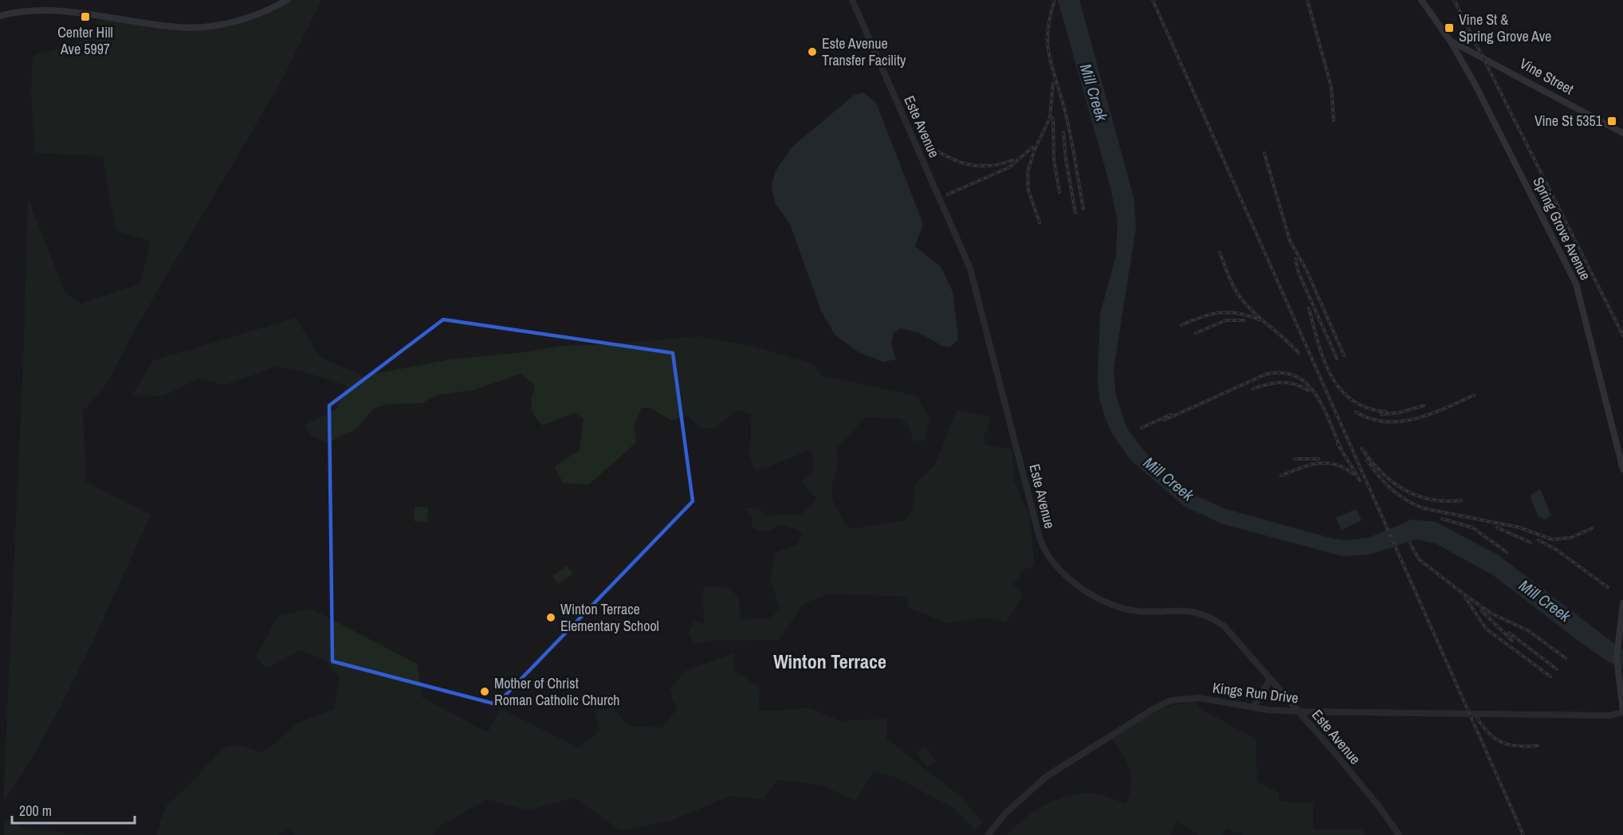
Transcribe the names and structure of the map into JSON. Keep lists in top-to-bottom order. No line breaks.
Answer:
{"streets":{"main road":["Vine Street","Spring Grove Avenue"],"street":["Este Avenue","Kings Run Drive"]},"crossings":[["Vine Street","Spring Grove Avenue"],["Este Avenue","Kings Run Drive"]],"districts":["Winton Terrace"],"water":["Mill Creek"],"places":{"transit":["Center Hill Ave 5997","Vine St & Spring Grove Ave","Vine St 5351"],"other":["Este Avenue Transfer Facility","Winton Terrace Elementary School","Mother of Christ Roman Catholic Church"]},"scale_bar":"200 m"}
